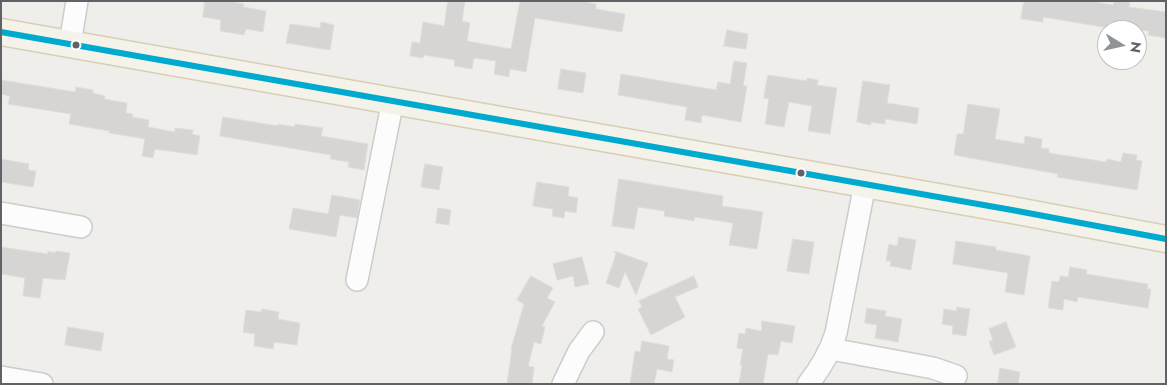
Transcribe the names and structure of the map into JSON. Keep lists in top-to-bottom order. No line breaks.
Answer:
{"north":"right"}
